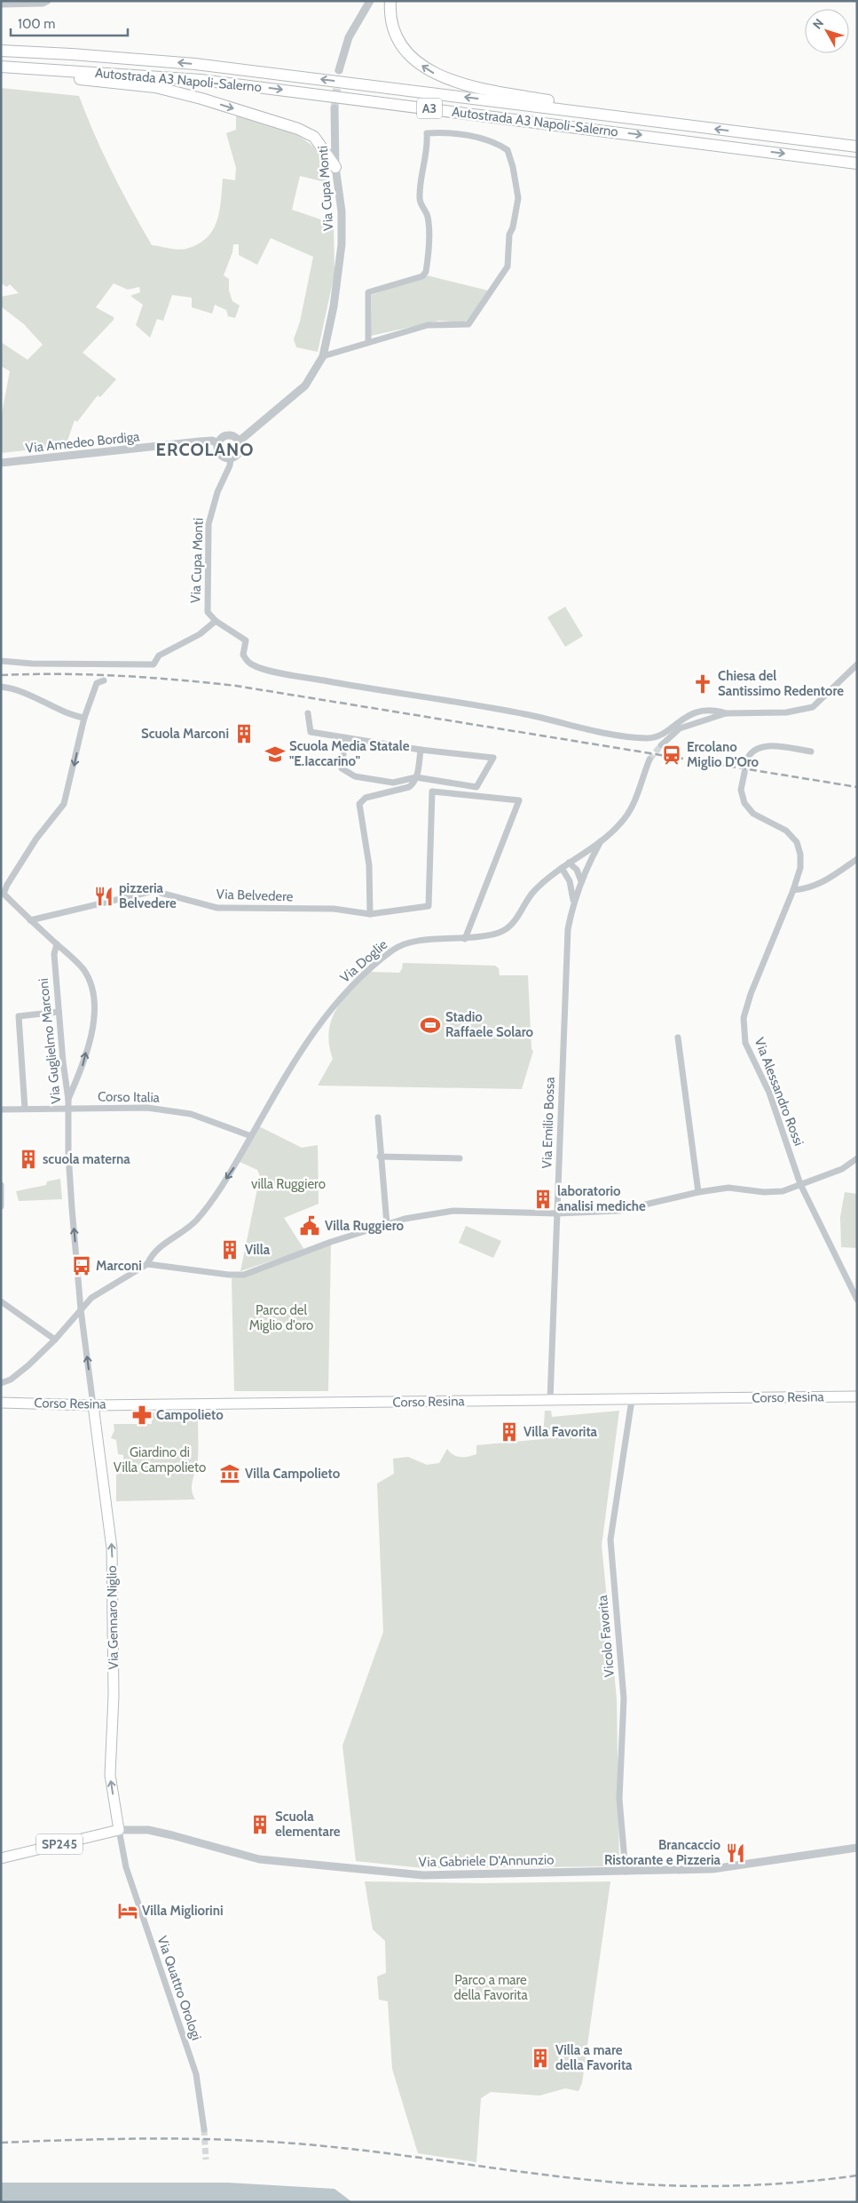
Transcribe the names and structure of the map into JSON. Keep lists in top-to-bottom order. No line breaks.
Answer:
{"streets":{"highway":["Autostrada A3 Napoli-Salerno","A3"],"main road":["Corso Resina","Via Gennaro Niglio","SP245"],"street":["Via Cupa Monti","Via Amedeo Bordiga","Via Belvedere","Via Doglie","Via Guglielmo Marconi","Via Alessandro Rossi","Corso Italia","Via Emilio Bossa","Vicolo Favorita","Via Gabriele D'Annunzio","Via Quattro Orologi"]},"crossings":[["Via Cupa Monti","Via Amedeo Bordiga"],["Via Belvedere","Via Doglie"],["Via Doglie","Corso Italia"],["Via Doglie","Via Emilio Bossa"],["Via Guglielmo Marconi","Corso Italia"],["Via Guglielmo Marconi","Corso Resina"],["Via Guglielmo Marconi","Via Gennaro Niglio"],["Via Emilio Bossa","Corso Resina"],["Corso Resina","Via Gennaro Niglio"],["Corso Resina","Vicolo Favorita"],["Via Gennaro Niglio","SP245"],["Via Gennaro Niglio","Via Gabriele D'Annunzio"],["Via Gennaro Niglio","Via Quattro Orologi"],["Vicolo Favorita","Via Gabriele D'Annunzio"],["SP245","Via Gabriele D'Annunzio"],["SP245","Via Quattro Orologi"],["Via Gabriele D'Annunzio","Via Quattro Orologi"]],"one_way":["Via Guglielmo Marconi","Via Gennaro Niglio"],"districts":["ERCOLANO"],"parks":["villa Ruggiero","Parco del Miglio d'oro","Giardino di Villa Campolieto","Parco a mare della Favorita"],"places":{"church":["Chiesa del Santissimo Redentore"],"building":["Scuola Marconi","scuola materna","laboratorio analisi mediche","Villa","Villa Favorita","Scuola elementare","Villa a mare della Favorita"],"school or university":["Scuola Media Statale \"E.Iaccarino\""],"station":["Ercolano Miglio D'Oro"],"restaurant":["pizzeria Belvedere","Brancaccio Ristorante e Pizzeria"],"sports":["Stadio Raffaele Solaro"],"public building":["Villa Ruggiero"],"bus stop":["Marconi"],"pharmacy":["Campolieto"],"museum":["Villa Campolieto"],"hotel":["Villa Migliorini"]},"scale_bar":"100 m","north":"top left"}
